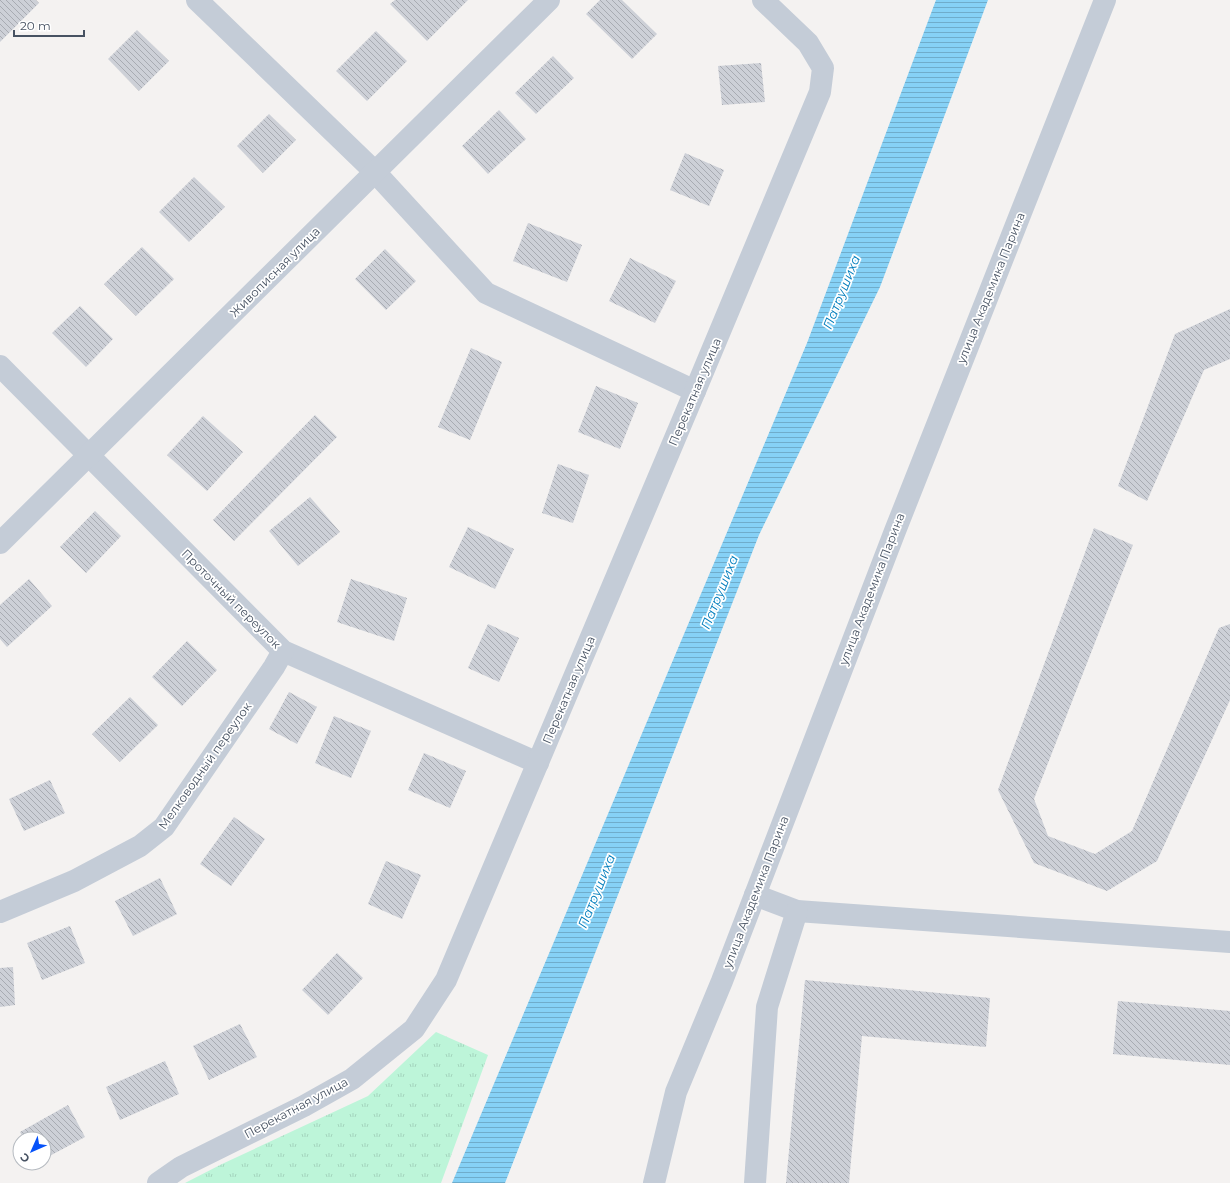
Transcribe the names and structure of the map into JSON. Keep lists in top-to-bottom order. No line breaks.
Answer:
{"streets":{"street":["Живописная улица","улица Академика Парина","Перекатная улица","Проточный переулок","Мелководный переулок"]},"crossings":[["Живописная улица","Проточный переулок"],["Перекатная улица","Проточный переулок"],["Проточный переулок","Мелководный переулок"]],"water":["Патрушиха"],"scale_bar":"20 m","north":"bottom left"}
